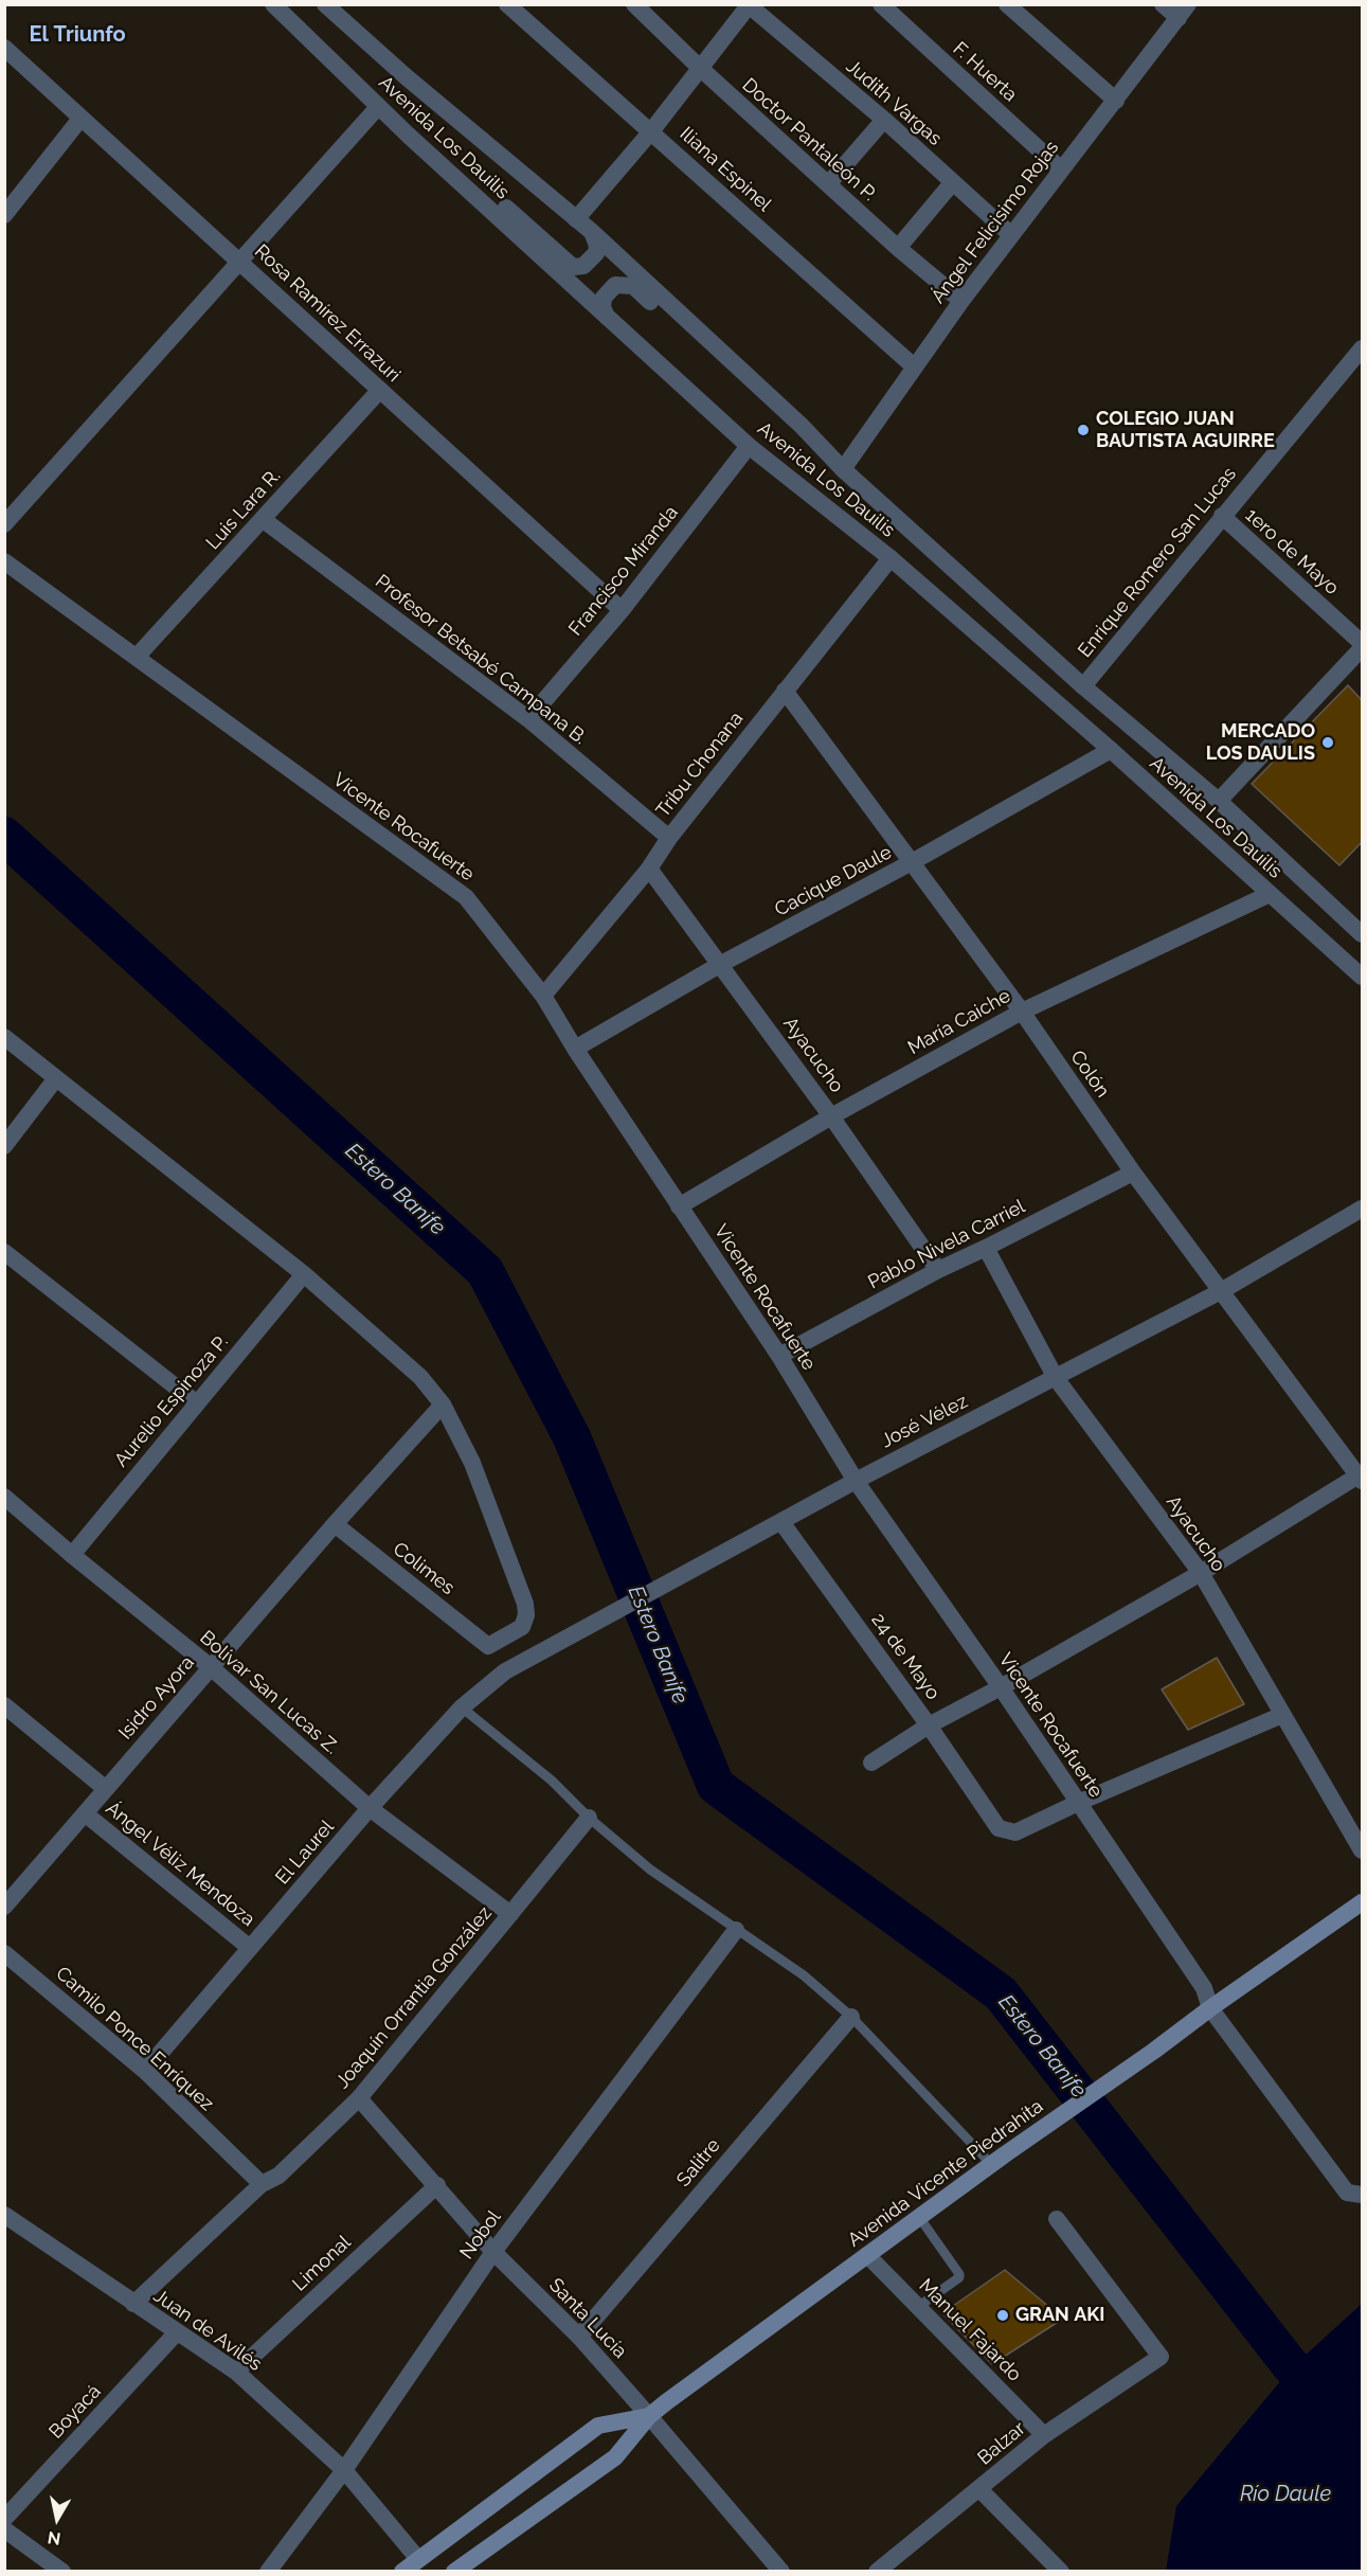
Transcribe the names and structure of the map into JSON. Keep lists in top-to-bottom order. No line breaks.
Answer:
{"streets":{"main road":["Avenida Vicente Piedrahíta"],"street":["F. Huerta","Judith Vargas","Avenida Los Dauilis","Doctor Pantaleón P.","Iliana Espinel","Ángel Felicisimo Rojas","Rosa Ramírez Errazuri","Luis Lara R.","1ero de Mayo","Enrique Romero San Lucas","Francisco Miranda","Profesor Betsabé Campana B.","Tribu Chonana","Vicente Rocafuerte","Cacique Daule","María Caiche","Ayacucho","Colón","Pablo Nivela Carriel","Aurelio Espinoza P.","José Vélez","Colimes","24 de Mayo","Bolívar San Lucas Z.","Isidro Ayora","El Laurel","Ángel Véliz Mendoza","Joaquín Orrantia González","Camilo Ponce Enríquez","Salitre","Nobol","Limonal","Santa Lucía","Juan de Avilés","Manuel Fajardo","Boyacá","Balzar"]},"crossings":[["F. Huerta","Ángel Felicisimo Rojas"],["Judith Vargas","Ángel Felicisimo Rojas"],["Avenida Los Dauilis","Ángel Felicisimo Rojas"],["Avenida Los Dauilis","Enrique Romero San Lucas"],["Avenida Los Dauilis","Francisco Miranda"],["Avenida Los Dauilis","Tribu Chonana"],["Avenida Los Dauilis","Cacique Daule"],["Avenida Los Dauilis","María Caiche"],["Doctor Pantaleón P.","Ángel Felicisimo Rojas"],["Iliana Espinel","Ángel Felicisimo Rojas"],["Rosa Ramírez Errazuri","Luis Lara R."],["Rosa Ramírez Errazuri","Francisco Miranda"],["Luis Lara R.","Profesor Betsabé Campana B."],["Luis Lara R.","Vicente Rocafuerte"],["1ero de Mayo","Enrique Romero San Lucas"],["Francisco Miranda","Profesor Betsabé Campana B."],["Profesor Betsabé Campana B.","Tribu Chonana"],["Tribu Chonana","Vicente Rocafuerte"],["Tribu Chonana","Ayacucho"],["Tribu Chonana","Colón"],["Vicente Rocafuerte","Cacique Daule"],["Vicente Rocafuerte","María Caiche"],["Vicente Rocafuerte","Pablo Nivela Carriel"],["Vicente Rocafuerte","José Vélez"],["Vicente Rocafuerte","24 de Mayo"],["Vicente Rocafuerte","Avenida Vicente Piedrahíta"],["Cacique Daule","Ayacucho"],["Cacique Daule","Colón"],["María Caiche","Ayacucho"],["María Caiche","Colón"],["Ayacucho","Pablo Nivela Carriel"],["Ayacucho","José Vélez"],["Colón","Pablo Nivela Carriel"],["Colón","José Vélez"],["Aurelio Espinoza P.","Bolívar San Lucas Z."],["José Vélez","24 de Mayo"],["José Vélez","El Laurel"],["Colimes","Isidro Ayora"],["Bolívar San Lucas Z.","Isidro Ayora"],["Bolívar San Lucas Z.","El Laurel"],["Bolívar San Lucas Z.","Joaquín Orrantia González"],["Isidro Ayora","Ángel Véliz Mendoza"],["El Laurel","Ángel Véliz Mendoza"],["El Laurel","Camilo Ponce Enríquez"],["Joaquín Orrantia González","Camilo Ponce Enríquez"],["Joaquín Orrantia González","Santa Lucía"],["Joaquín Orrantia González","Juan de Avilés"],["Salitre","Santa Lucía"],["Avenida Vicente Piedrahíta","Santa Lucía"],["Avenida Vicente Piedrahíta","Juan de Avilés"],["Avenida Vicente Piedrahíta","Manuel Fajardo"],["Nobol","Santa Lucía"],["Nobol","Juan de Avilés"],["Limonal","Santa Lucía"],["Limonal","Juan de Avilés"],["Juan de Avilés","Boyacá"],["Manuel Fajardo","Balzar"]],"districts":["El Triunfo"],"water":["Estero Banife","Río Daule"],"places":["COLEGIO JUAN BAUTISTA AGUIRRE","MERCADO LOS DAULIS","GRAN AKI"],"north":"bottom"}
